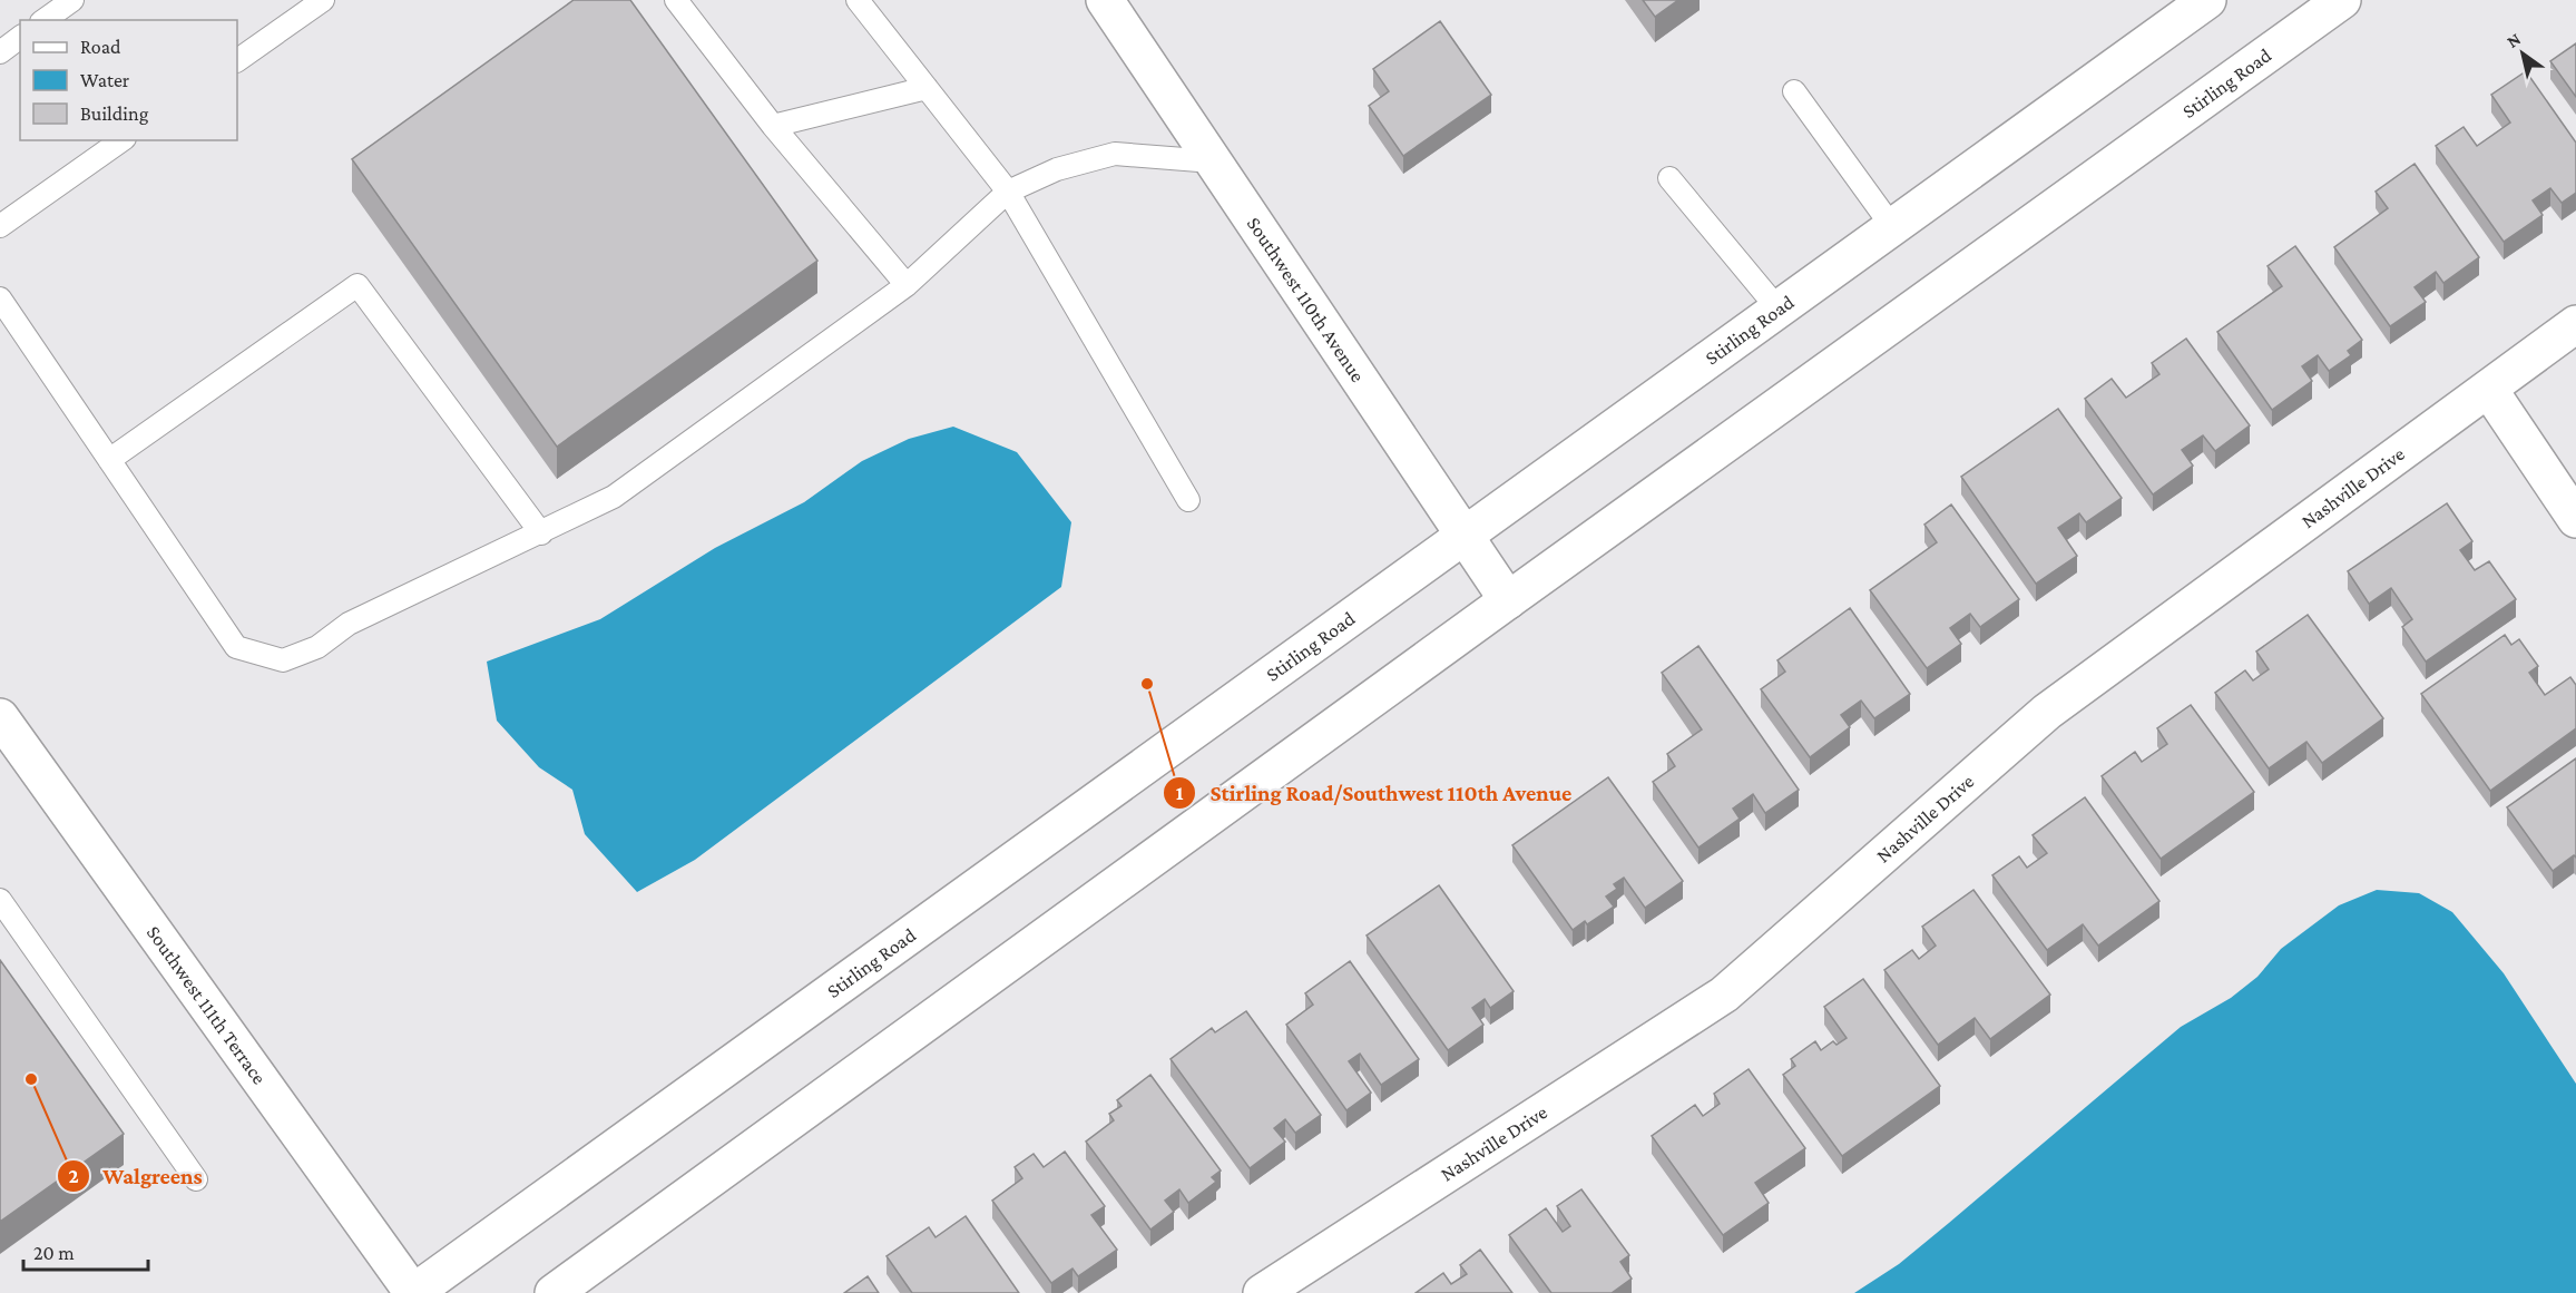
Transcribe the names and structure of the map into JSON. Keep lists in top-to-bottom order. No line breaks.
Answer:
{"streets":{"main road":["Stirling Road","Southwest 110th Avenue","Nashville Drive","Southwest 111th Terrace"]},"crossings":[["Stirling Road","Southwest 110th Avenue"],["Stirling Road","Southwest 111th Terrace"]],"places":["Stirling Road/Southwest 110th Avenue","Walgreens"],"legend":["Road","Water","Building"],"scale_bar":"20 m","north":"top left"}
